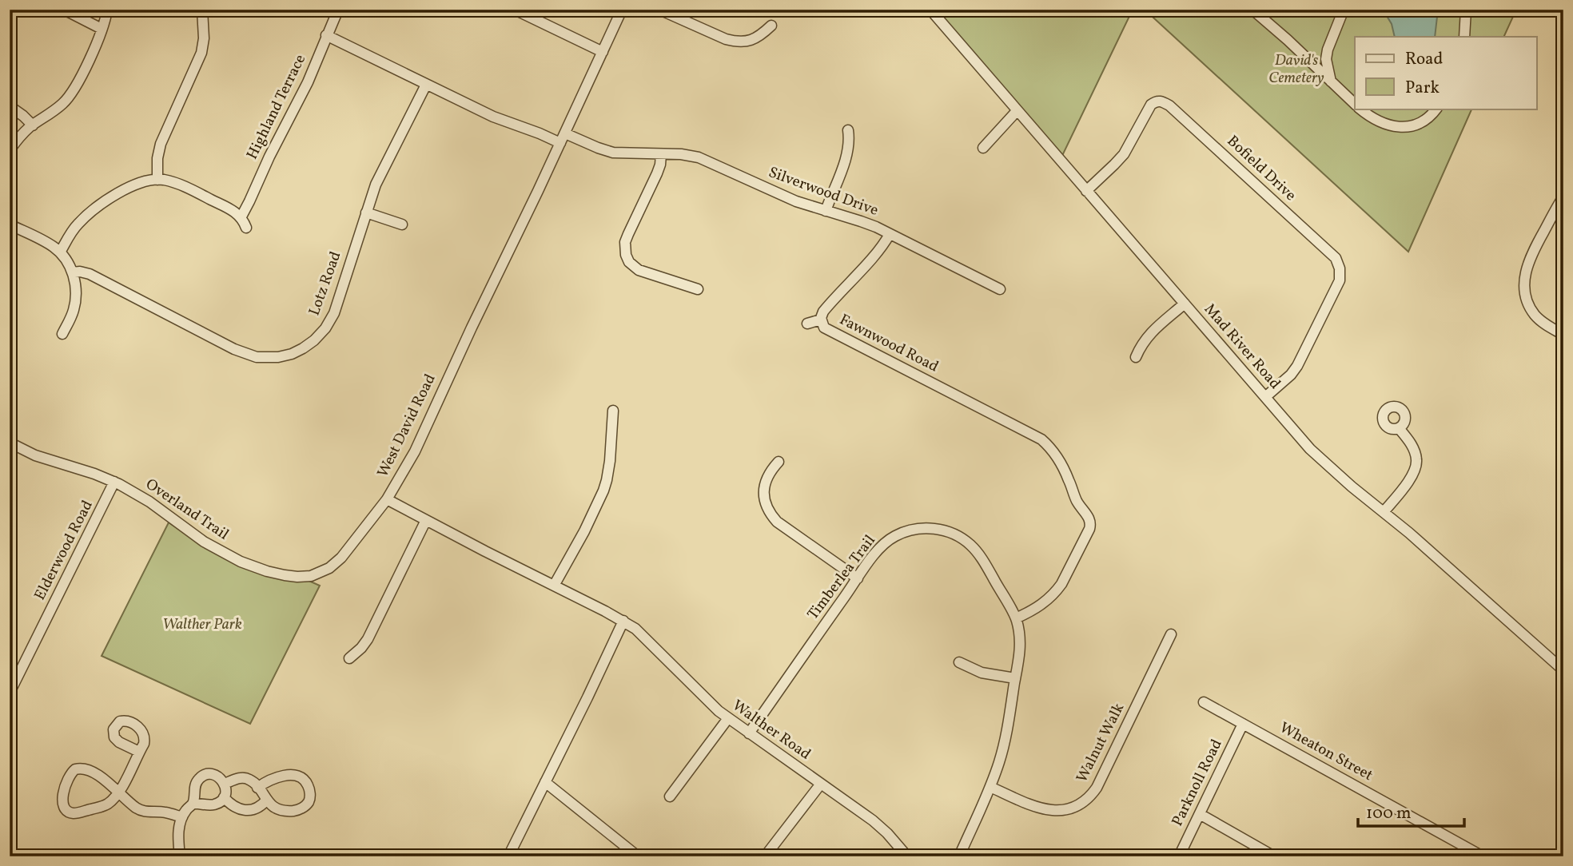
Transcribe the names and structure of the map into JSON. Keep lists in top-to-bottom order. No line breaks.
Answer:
{"streets":{"street":["Highland Terrace","Bofield Drive","Silverwood Drive","Lotz Road","Fawnwood Road","Mad River Road","West David Road","Overland Trail","Elderwood Road","Timberlea Trail","Walther Road","Walnut Walk","Wheaton Street","Parknoll Road"]},"crossings":[["Bofield Drive","Mad River Road"],["Silverwood Drive","Fawnwood Road"],["Silverwood Drive","West David Road"],["Fawnwood Road","Timberlea Trail"],["West David Road","Overland Trail"],["West David Road","Walther Road"],["Overland Trail","Elderwood Road"],["Timberlea Trail","Walther Road"],["Timberlea Trail","Walnut Walk"],["Wheaton Street","Parknoll Road"]],"parks":["David's Cemetery","Walther Park"],"legend":["Road","Park"],"scale_bar":"100 m"}
